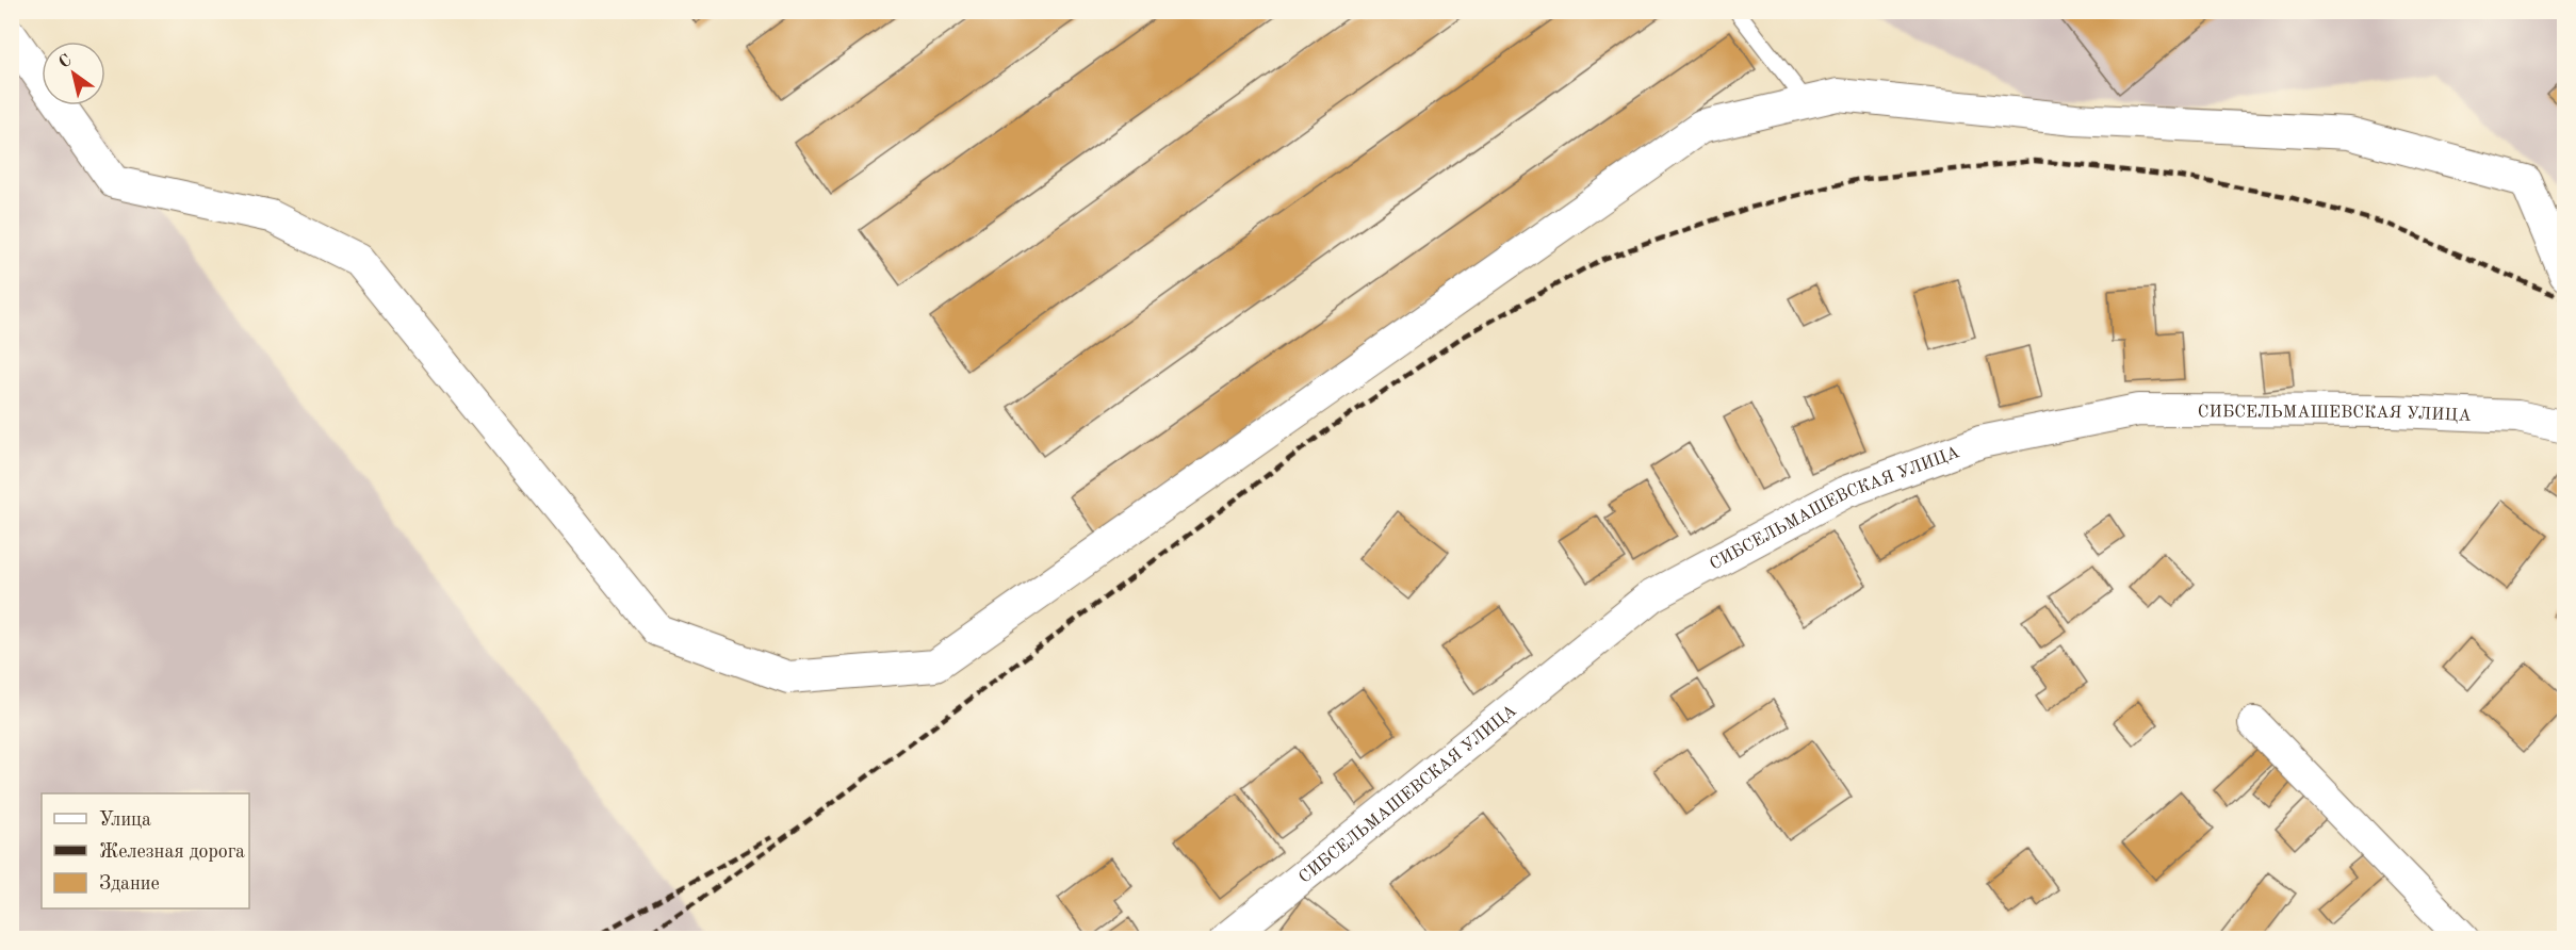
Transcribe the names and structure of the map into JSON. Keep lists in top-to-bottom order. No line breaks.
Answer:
{"streets":{"street":["СИБСЕЛЬМАШЕВСКАЯ УЛИЦА"]},"legend":["Улица","Железная дорога","Здание"],"north":"top left"}
